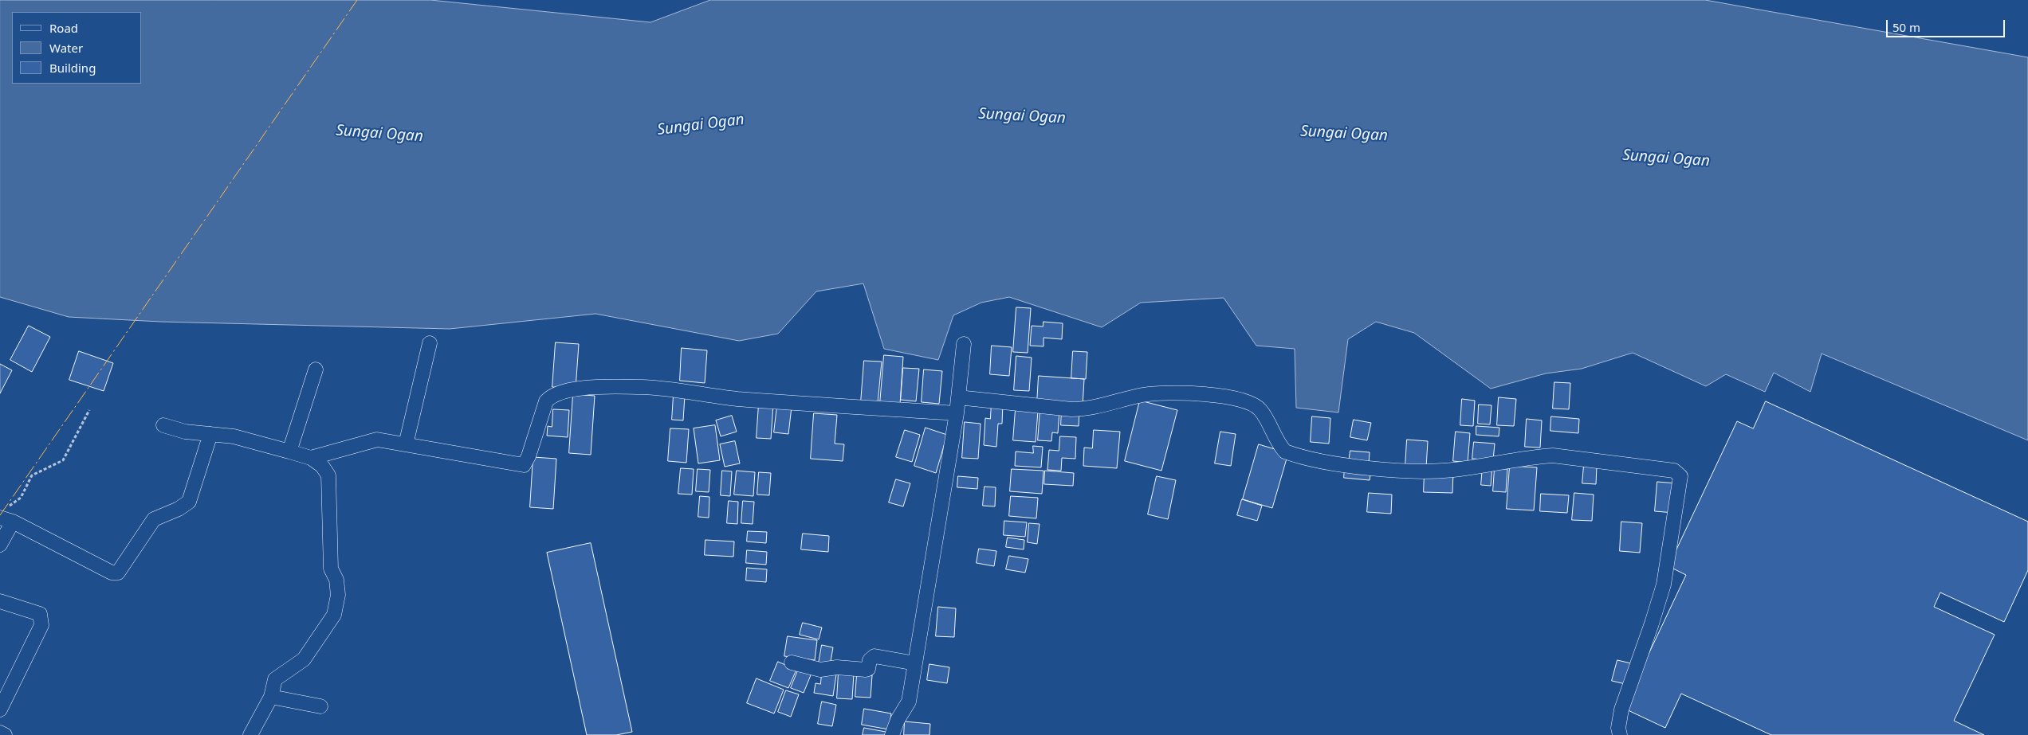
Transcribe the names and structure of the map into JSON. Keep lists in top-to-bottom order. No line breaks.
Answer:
{"water":["Sungai Ogan"],"legend":["Road","Water","Building"],"scale_bar":"50 m"}
